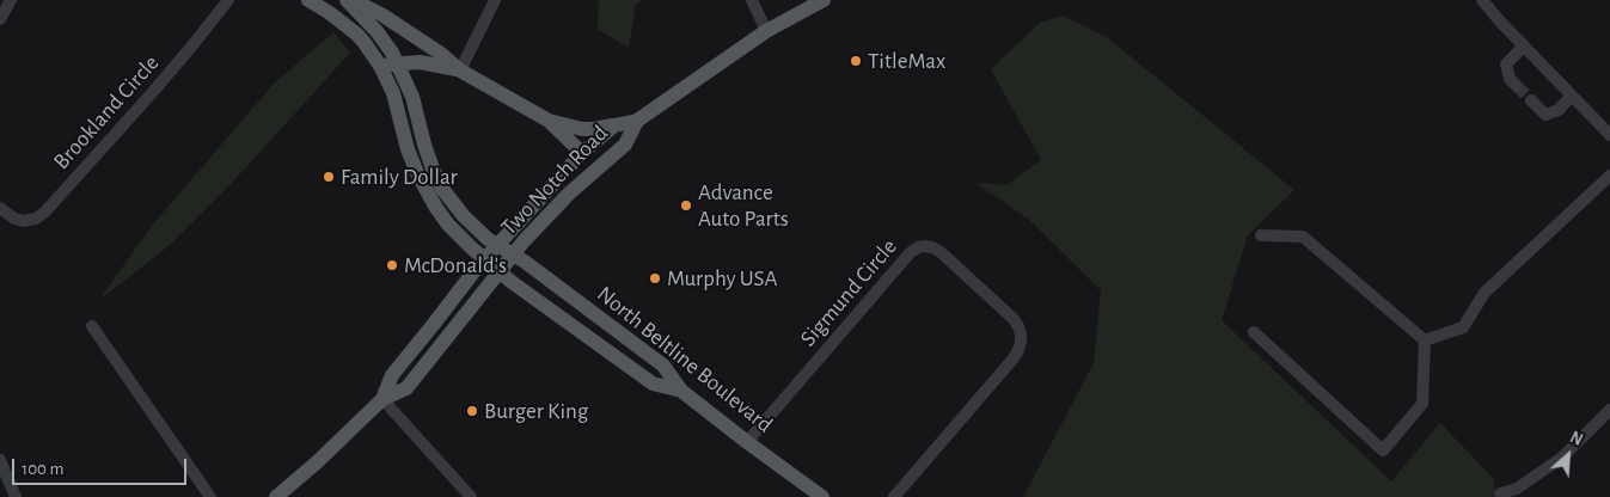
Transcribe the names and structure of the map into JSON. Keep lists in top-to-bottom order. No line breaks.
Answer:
{"streets":{"main road":["Two Notch Road","North Beltline Boulevard"],"street":["Brookland Circle","Sigmund Circle"]},"crossings":[["Two Notch Road","North Beltline Boulevard"],["Sigmund Circle","North Beltline Boulevard"]],"places":["TitleMax","Family Dollar","Advance Auto Parts","McDonald's","Murphy USA","Burger King"],"scale_bar":"100 m","north":"top right"}
